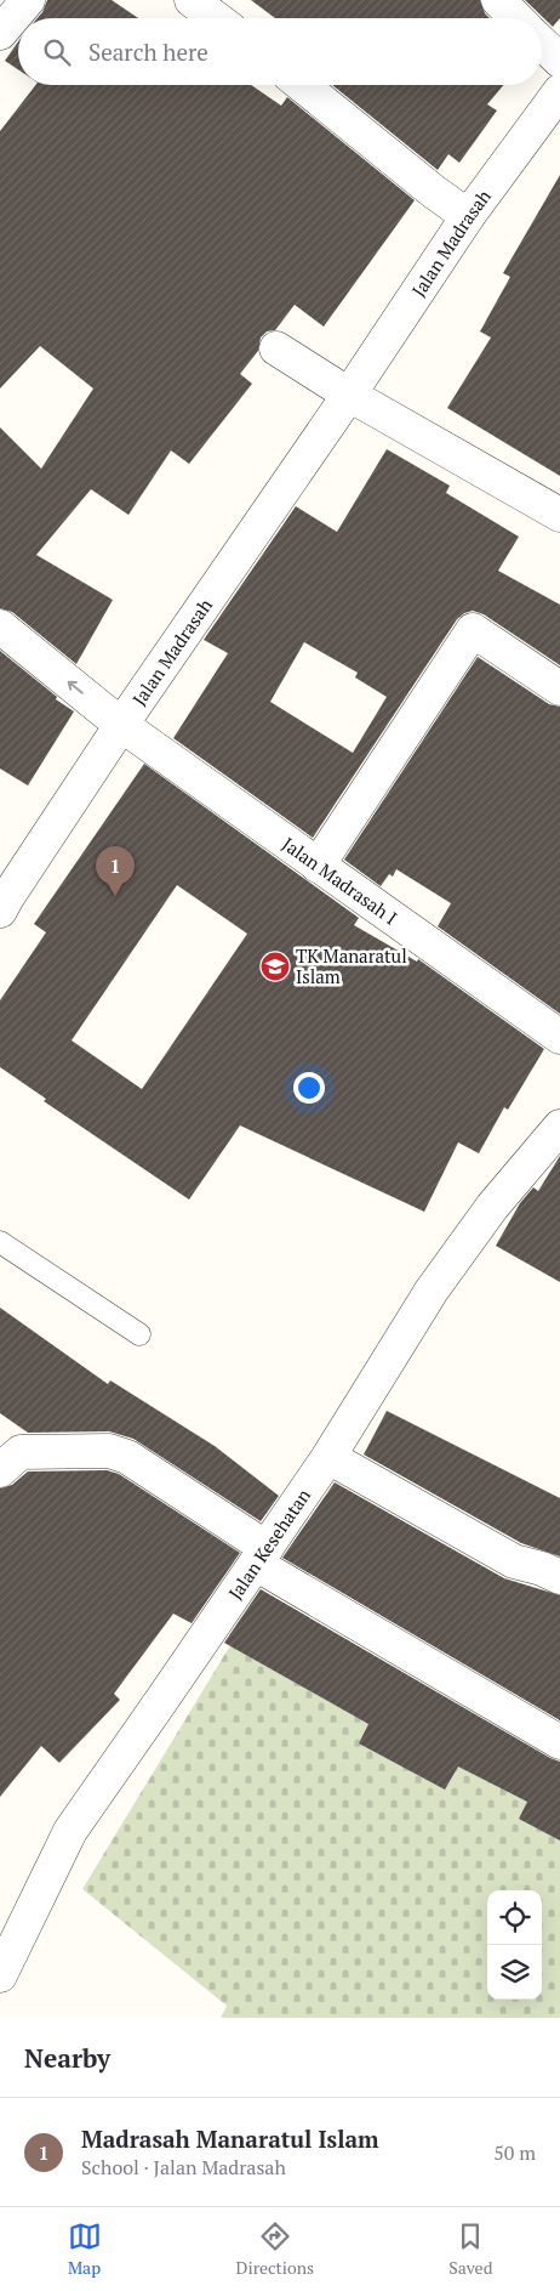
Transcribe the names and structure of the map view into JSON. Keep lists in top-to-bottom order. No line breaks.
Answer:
{"streets":{"street":["Jalan Madrasah","Jalan Madrasah I","Jalan Kesehatan"]},"crossings":[["Jalan Madrasah","Jalan Madrasah I"]],"places":{"school or university":["TK Manaratul Islam"]},"page":{"search":"Search here","pins":"1","heading":"Nearby","list":[{"mark":"1","name":"Madrasah Manaratul Islam","note":"School · Jalan Madrasah","value":"50 m"}],"nav":["Map","Directions","Saved"]}}
